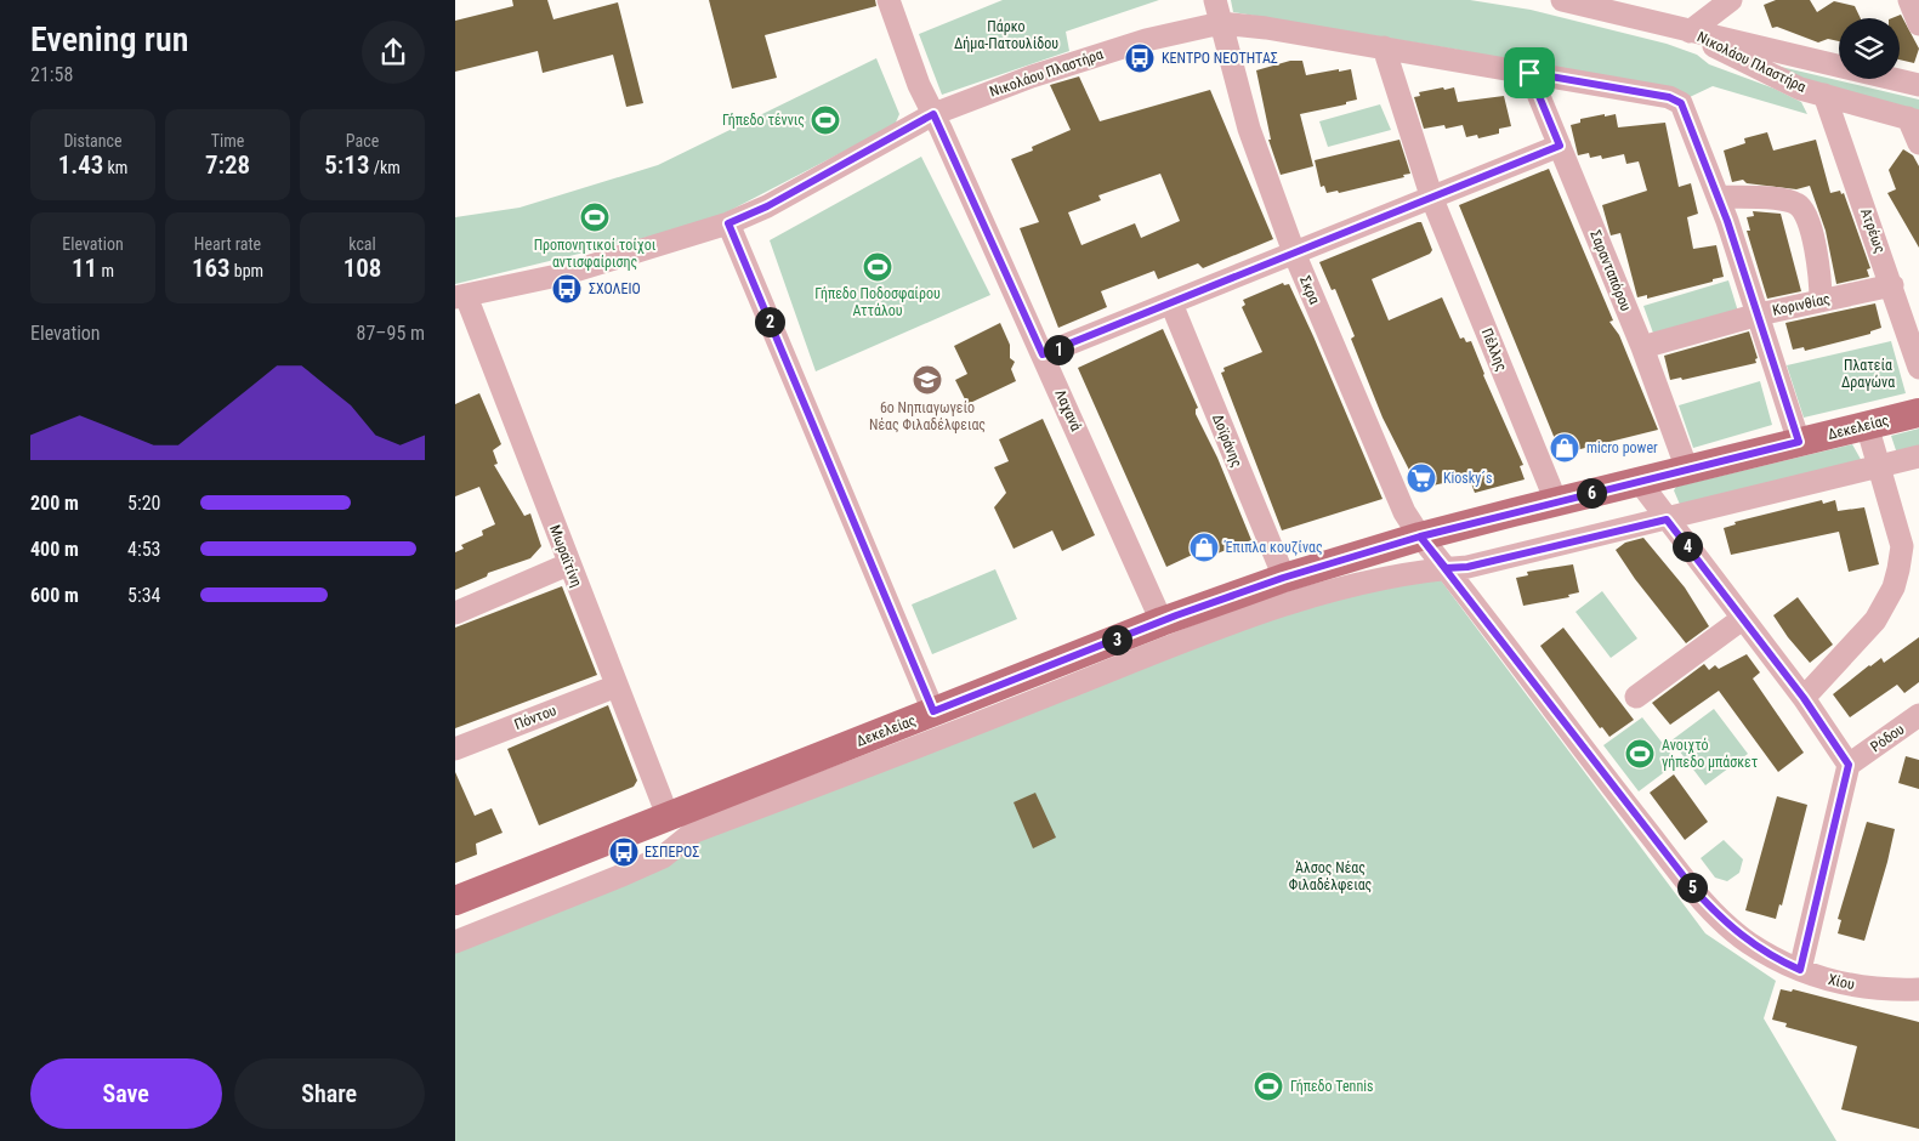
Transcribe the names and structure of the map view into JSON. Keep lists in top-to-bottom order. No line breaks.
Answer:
{"streets":{"main road":["Δεκελείας"],"street":["Νικολάου Πλαστήρα","Ατρέως","Σαρανταπόρου","Σκρα","Κορινθίας","Πέλλης","Λαχανά","Δοϊράνης","Μωραϊτίνη","Πόντου","Ρόδου","Χίου"]},"crossings":[["Νικολάου Πλαστήρα","Ατρέως"],["Νικολάου Πλαστήρα","Σαρανταπόρου"],["Νικολάου Πλαστήρα","Σκρα"],["Νικολάου Πλαστήρα","Πέλλης"],["Νικολάου Πλαστήρα","Λαχανά"],["Νικολάου Πλαστήρα","Μωραϊτίνη"],["Ατρέως","Κορινθίας"],["Σαρανταπόρου","Κορινθίας"],["Σαρανταπόρου","Δεκελείας"],["Σκρα","Δεκελείας"],["Σκρα","Χίου"],["Πέλλης","Δεκελείας"],["Λαχανά","Δεκελείας"],["Δεκελείας","Δοϊράνης"],["Δεκελείας","Μωραϊτίνη"],["Δεκελείας","Χίου"],["Μωραϊτίνη","Πόντου"]],"parks":["Πάρκο Δήμα-Πατουλίδου","Πλατεία Δραγώνα","Άλσος Νέας Φιλαδέλφειας"],"places":{"bus stop":["ΚΕΝΤΡΟ ΝΕΟΤΗΤΑΣ","ΣΧΟΛΕΙΟ","ΕΣΠΕΡΟΣ"],"sports":["Γήπεδο τέννις","Προπονητικοί τοίχοι αντισφαίρισης","Γήπεδο Ποδοσφαίρου Αττάλου","Ανοιχτό γήπεδο μπάσκετ","Γήπεδο Tennis"],"school or university":["6ο Νηπιαγωγείο Νέας Φιλαδέλφειας"],"shop":["micro power","Έπιπλα κουζίνας"],"supermarket":["Kiosky´s"]},"page":{"heading":["Evening run","21:58"],"stats":[["Distance","1.43 km"],["Time","7:28"],["Pace","5:13 /km"],["Elevation","11 m"],["Heart rate","163 bpm"],["kcal","108"]],"pins":["2","1","6","4","3","5"],"chart":["Elevation","87–95 m"],"list":[{"name":"200 m","note":"5:20"},{"name":"400 m","note":"4:53"},{"name":"600 m","note":"5:34"}],"buttons":["Save","Share"]}}
